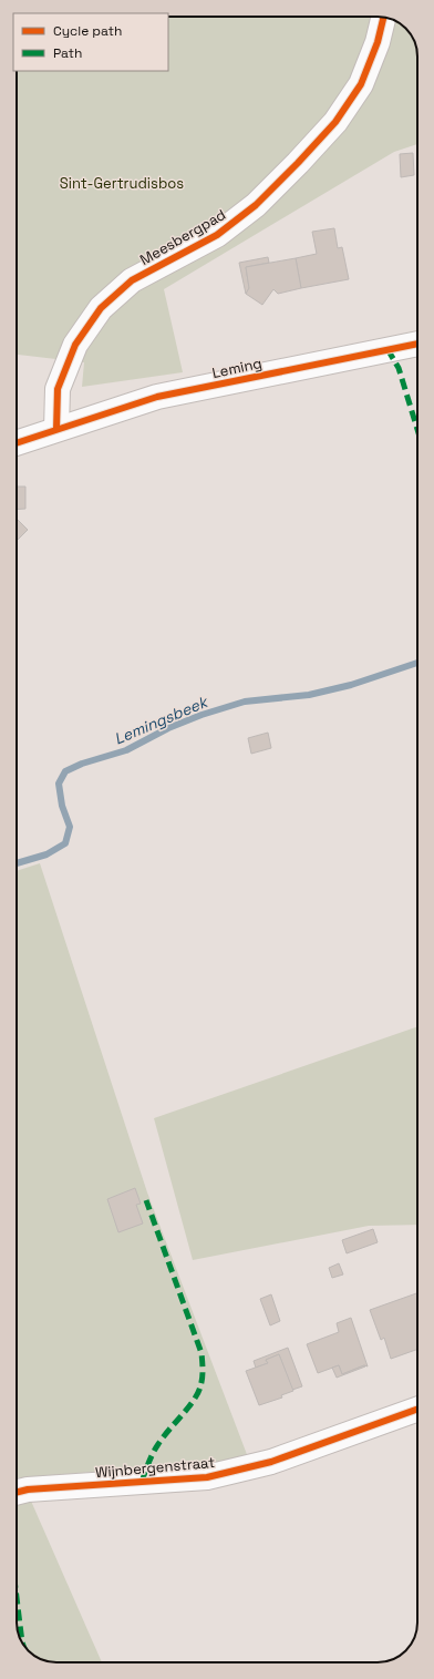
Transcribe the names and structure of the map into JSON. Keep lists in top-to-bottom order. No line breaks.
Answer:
{"streets":{"street":["Meesbergpad","Leming","Wijnbergenstraat"]},"crossings":[["Meesbergpad","Leming"]],"water":["Lemingsbeek"],"parks":["Sint-Gertrudisbos"],"legend":["Cycle path","Path"]}
